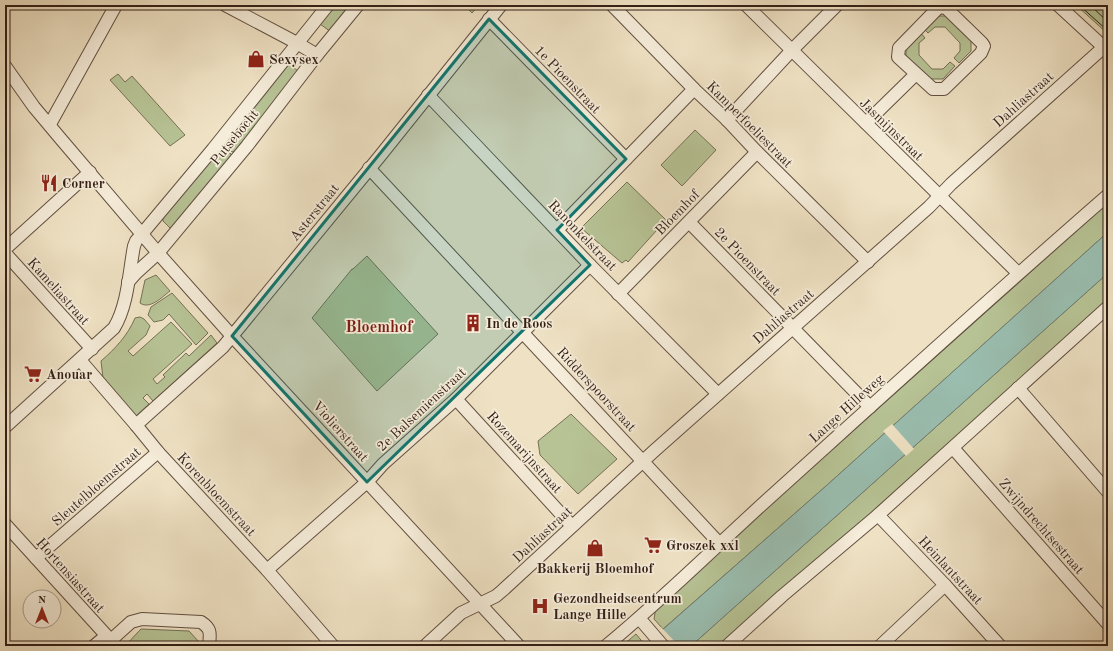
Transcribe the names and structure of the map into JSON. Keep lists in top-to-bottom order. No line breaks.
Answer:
{"streets":{"street":["1e Pioenstraat","Dahliastraat","Kamperfoeliestraat","Jasmijnstraat","Putsebocht","Asterstraat","Bloemhof","Ranonkelstraat","2e Pioenstraat","Kameliastraat","Ridderspoorstraat","Lange Hilleweg","2e Balsemienstraat","Violierstraat","Rozemarijnstraat","Sleutelbloemstraat","Korenbloemstraat","Zwijndrechtsestraat","Heinlantstraat","Hortensiastraat"]},"crossings":[["1e Pioenstraat","Asterstraat"],["Dahliastraat","Kamperfoeliestraat"],["Dahliastraat","Jasmijnstraat"],["Dahliastraat","Ranonkelstraat"],["Dahliastraat","2e Pioenstraat"],["Dahliastraat","Ridderspoorstraat"],["Dahliastraat","Violierstraat"],["Dahliastraat","Rozemarijnstraat"],["Kamperfoeliestraat","Bloemhof"],["Jasmijnstraat","Lange Hilleweg"],["Putsebocht","Kameliastraat"],["Putsebocht","Violierstraat"],["Putsebocht","Korenbloemstraat"],["Asterstraat","Ranonkelstraat"],["Asterstraat","Ridderspoorstraat"],["Asterstraat","Violierstraat"],["Asterstraat","Korenbloemstraat"],["Bloemhof","Ranonkelstraat"],["Bloemhof","2e Pioenstraat"],["Ranonkelstraat","2e Balsemienstraat"],["2e Pioenstraat","Lange Hilleweg"],["Ridderspoorstraat","Lange Hilleweg"],["Ridderspoorstraat","2e Balsemienstraat"],["2e Balsemienstraat","Violierstraat"],["2e Balsemienstraat","Rozemarijnstraat"],["2e Balsemienstraat","Korenbloemstraat"],["Sleutelbloemstraat","Korenbloemstraat"],["Sleutelbloemstraat","Hortensiastraat"]],"districts":["Bloemhof"],"places":{"shop":["Sexysex","Bakkerij Bloemhof"],"restaurant":["Corner"],"building":["In de Roos"],"supermarket":["Anouar","Groszek xxl"],"hospital":["Gezondheidscentrum Lange Hille"]},"north":"top"}
